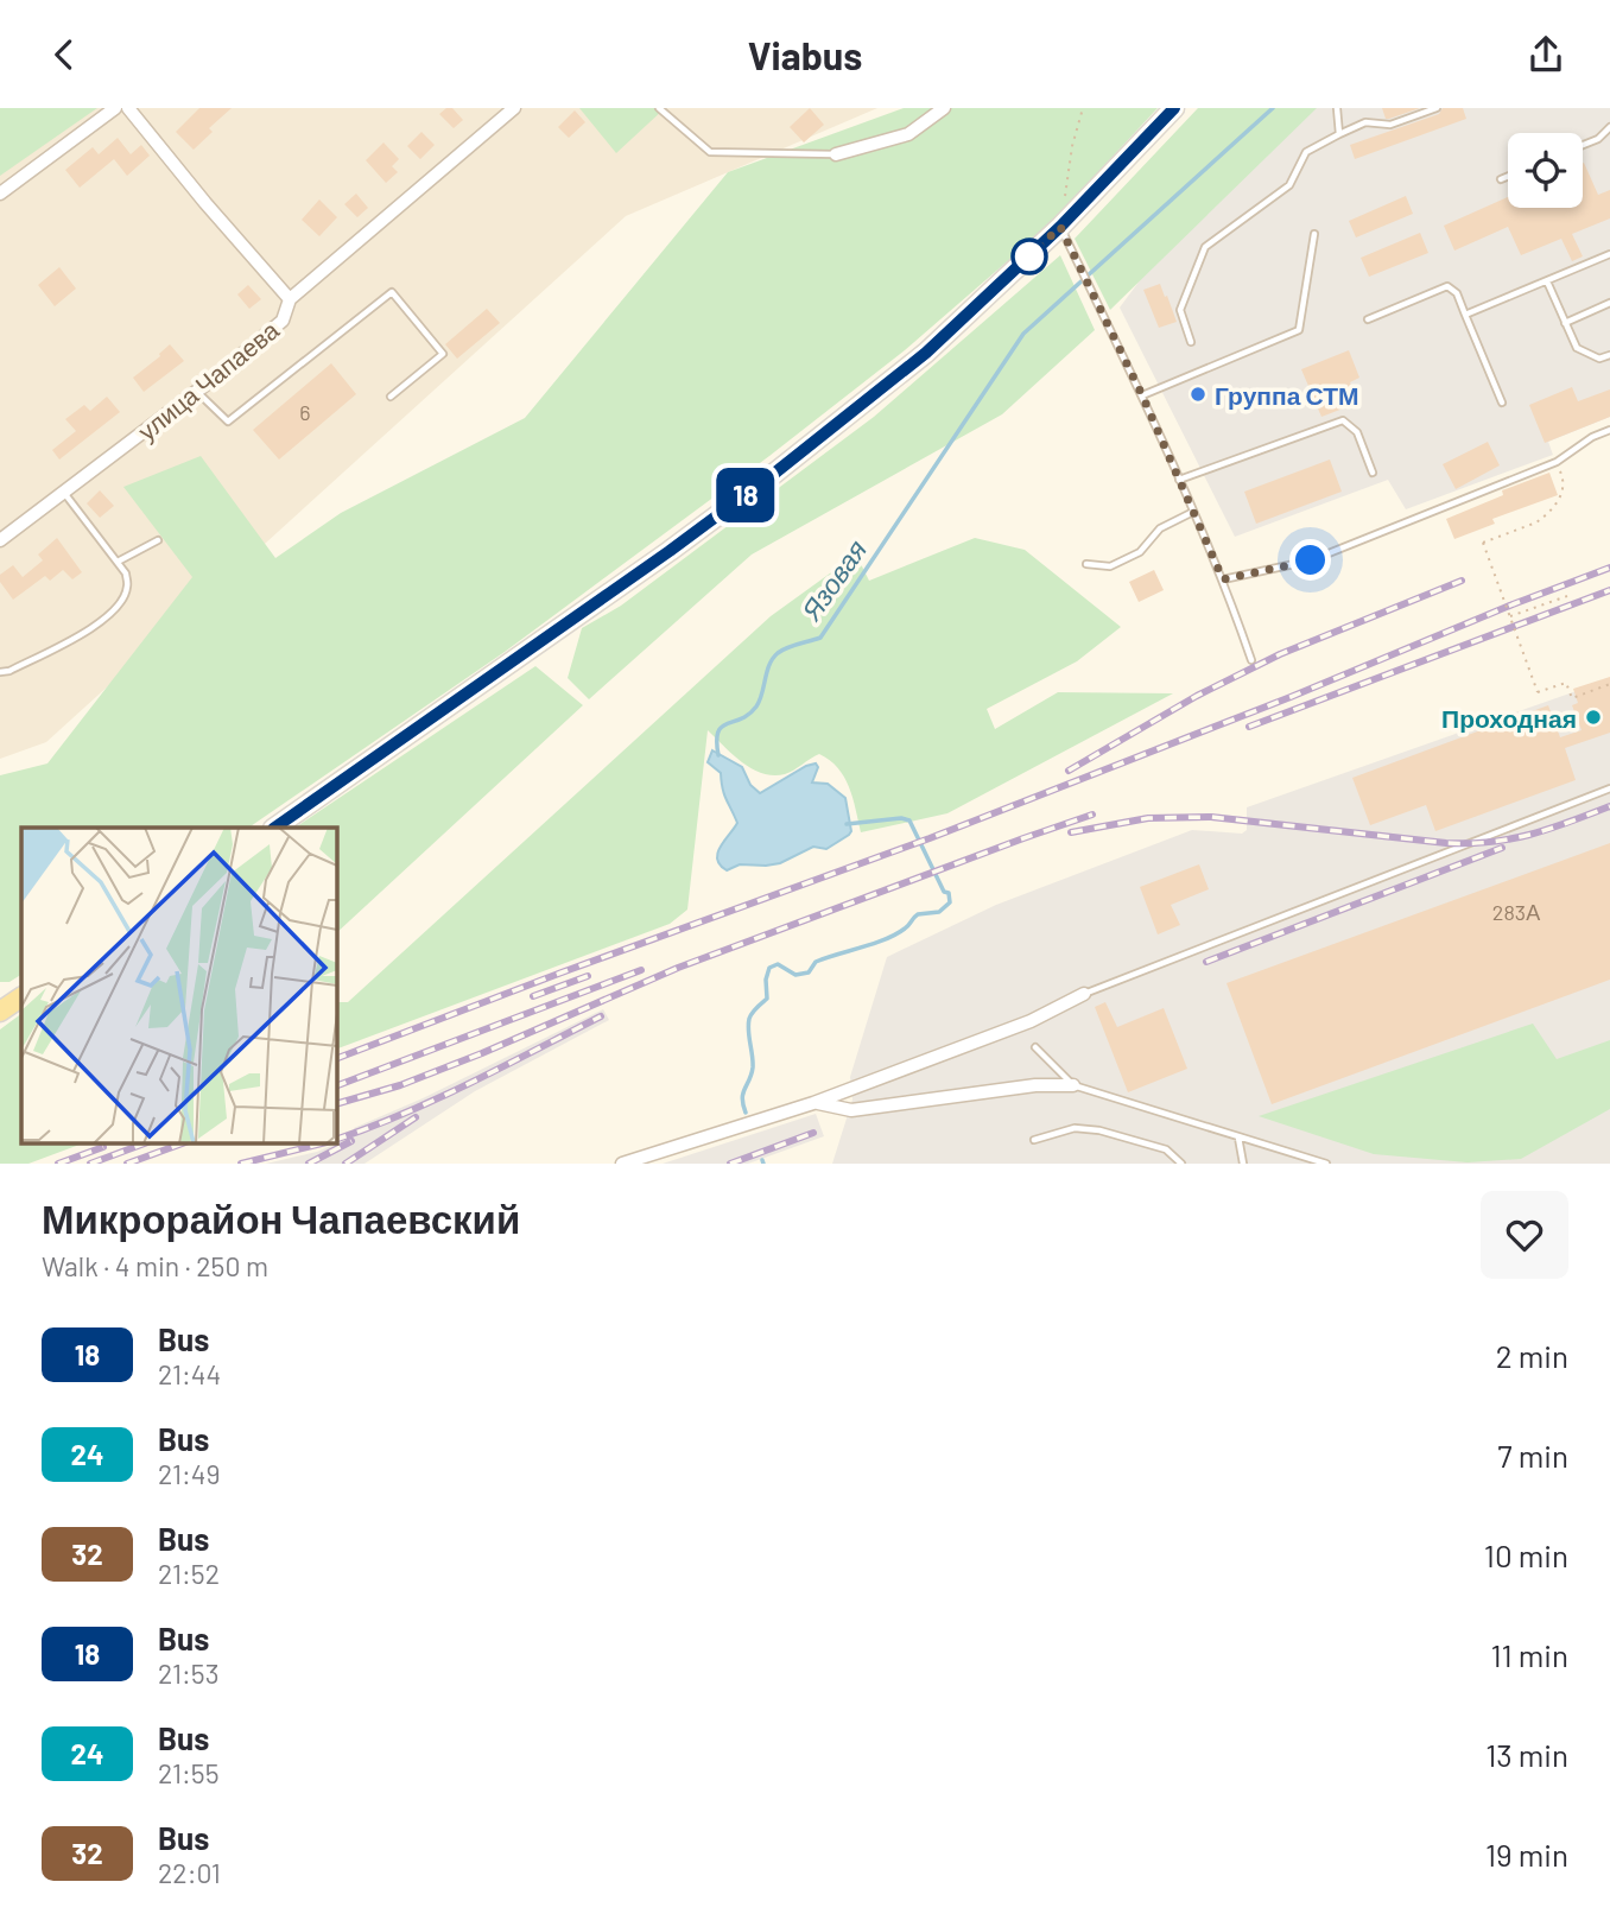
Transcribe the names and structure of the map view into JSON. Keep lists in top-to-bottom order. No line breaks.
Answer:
{"streets":{"street":["улица Чапаева"]},"water":["Язовая"],"places":["Группа СТМ","Проходная"],"lines":["bus line 18"],"house_numbers":["6","283А"],"page":{"header":"Viabus","on_map":"18","heading":["Микрорайон Чапаевский","Walk · 4 min · 250 m"],"list":[{"mark":"18","name":"Bus","note":"21:44","value":"2 min"},{"mark":"24","name":"Bus","note":"21:49","value":"7 min"},{"mark":"32","name":"Bus","note":"21:52","value":"10 min"},{"mark":"18","name":"Bus","note":"21:53","value":"11 min"},{"mark":"24","name":"Bus","note":"21:55","value":"13 min"},{"mark":"32","name":"Bus","note":"22:01","value":"19 min"}]}}
